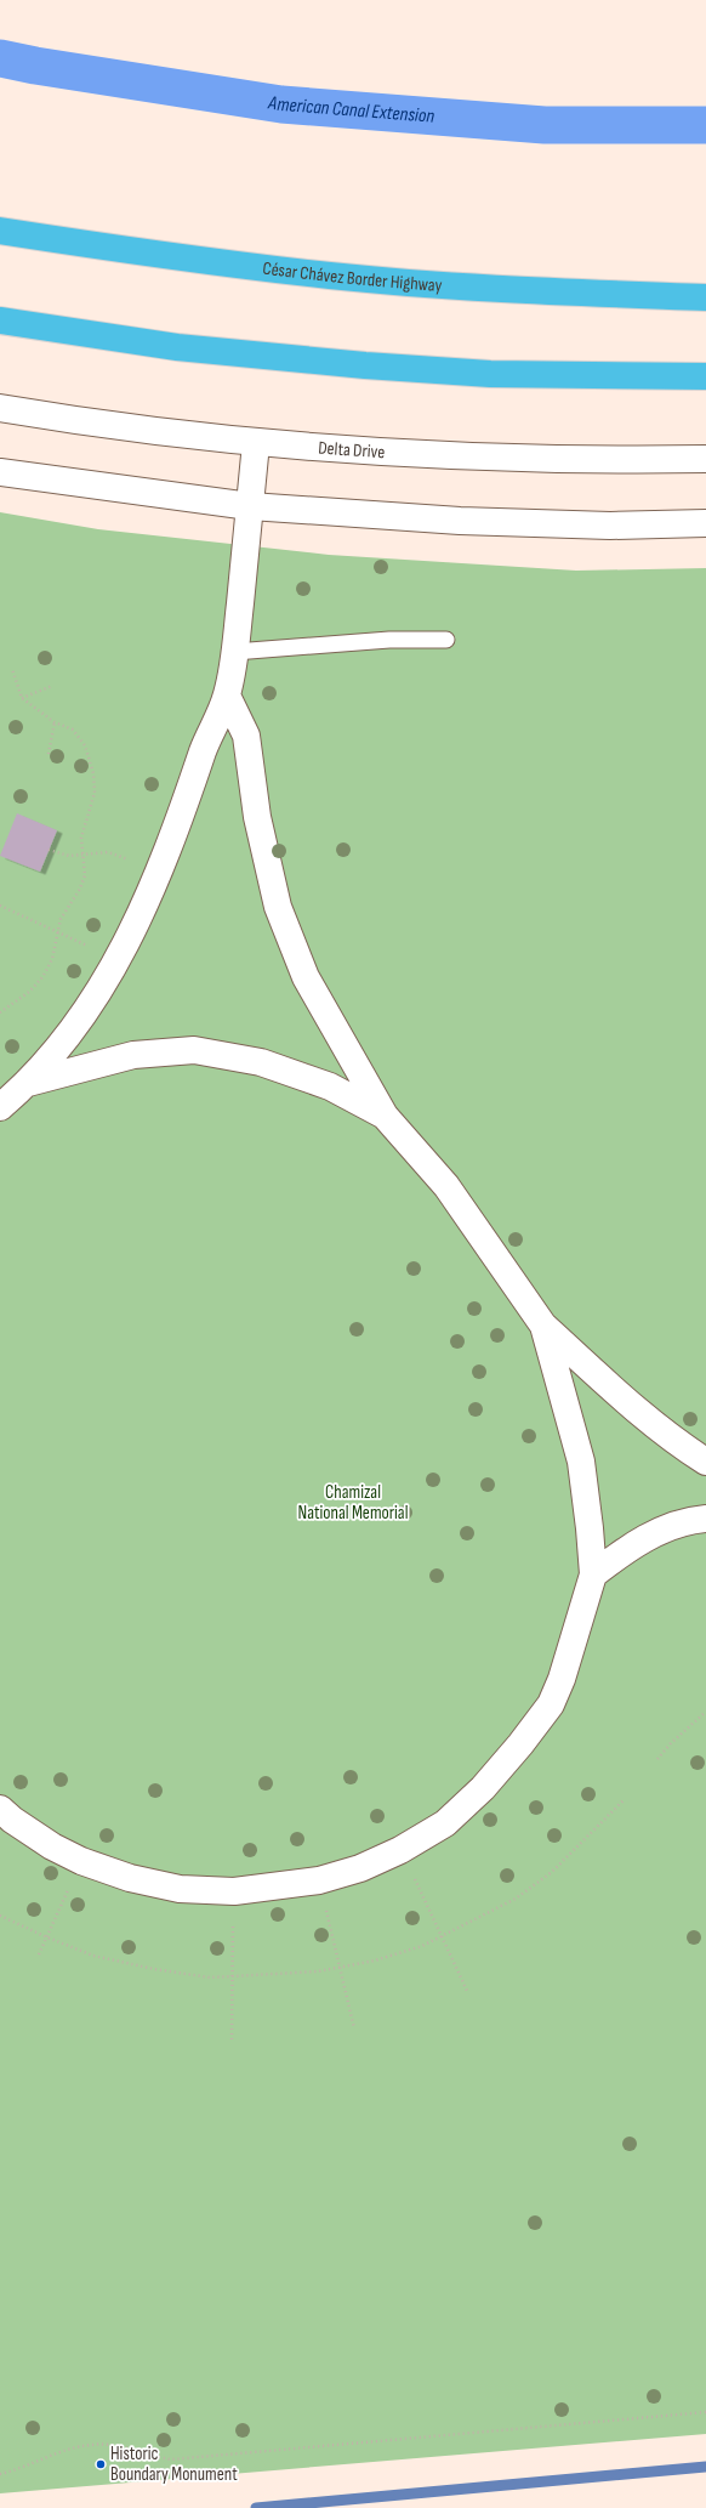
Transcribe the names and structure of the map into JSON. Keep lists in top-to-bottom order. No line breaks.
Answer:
{"streets":{"highway":["César Chávez Border Highway"],"street":["Delta Drive"]},"water":["American Canal Extension"],"parks":["Chamizal National Memorial"],"places":["Historic Boundary Monument"]}
